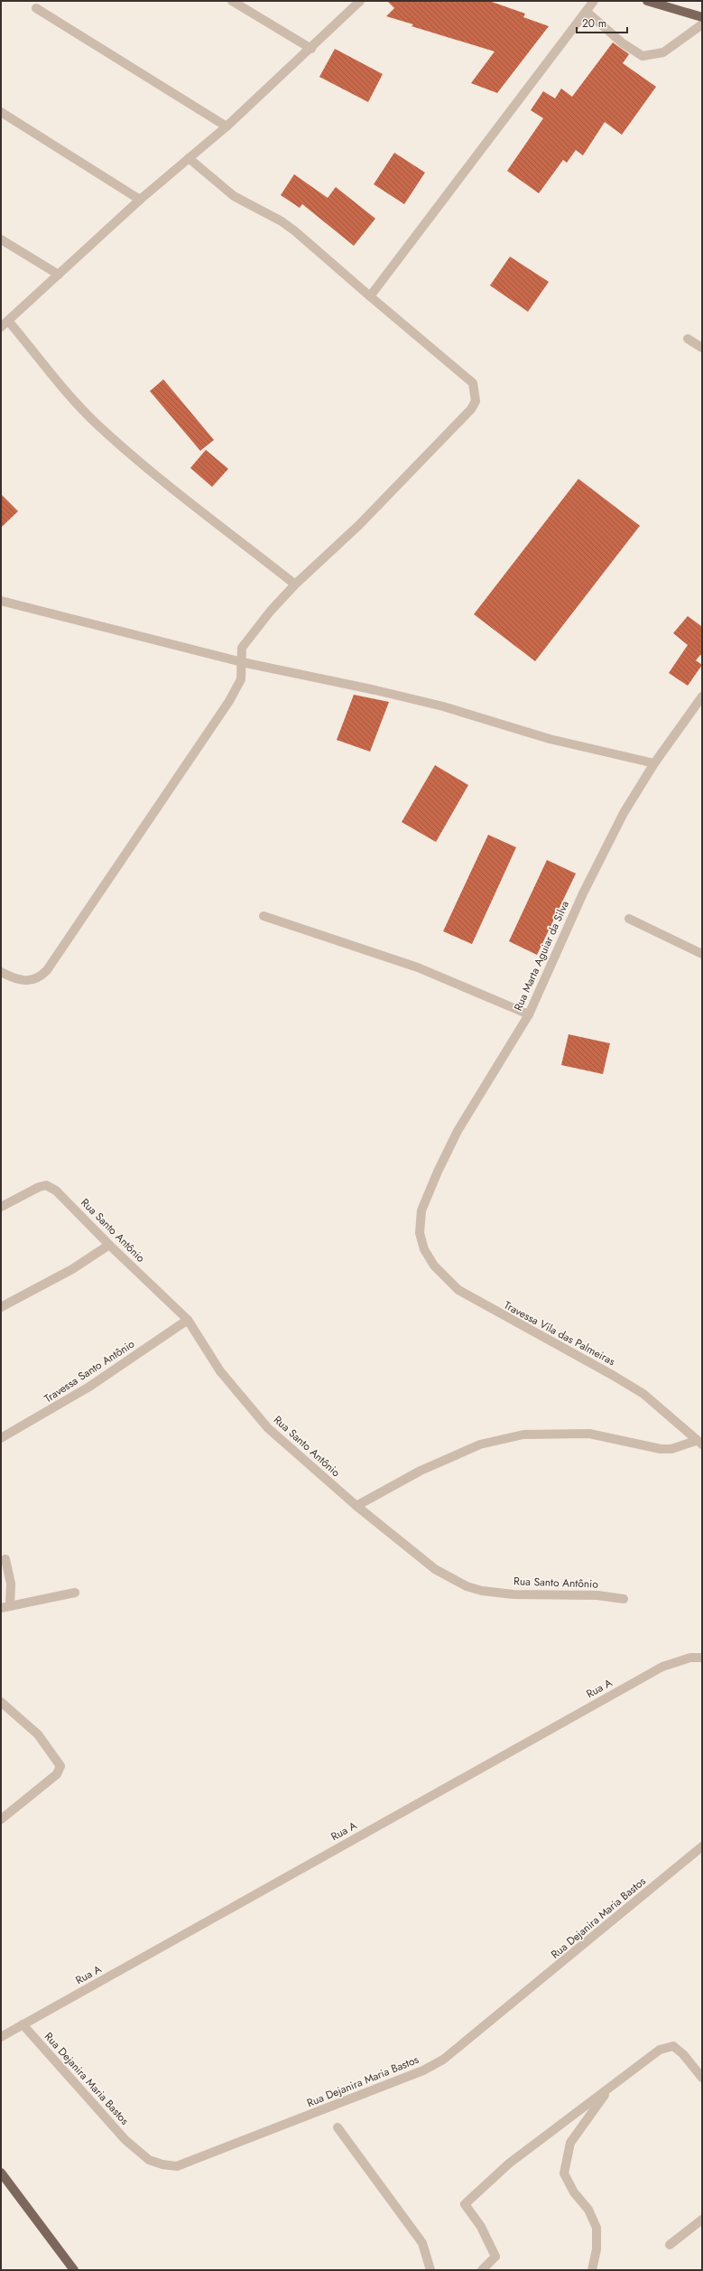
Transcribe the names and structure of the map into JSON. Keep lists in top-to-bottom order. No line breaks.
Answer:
{"streets":{"street":["Rua Marta Aguiar da Silva","Rua Santo Antônio","Travessa Vila das Palmeiras","Travessa Santo Antônio","Rua A","Rua Dejanira Maria Bastos"]},"crossings":[["Rua Marta Aguiar da Silva","Travessa Vila das Palmeiras"],["Rua Santo Antônio","Travessa Santo Antônio"],["Rua A","Rua Dejanira Maria Bastos"]],"scale_bar":"20 m"}
